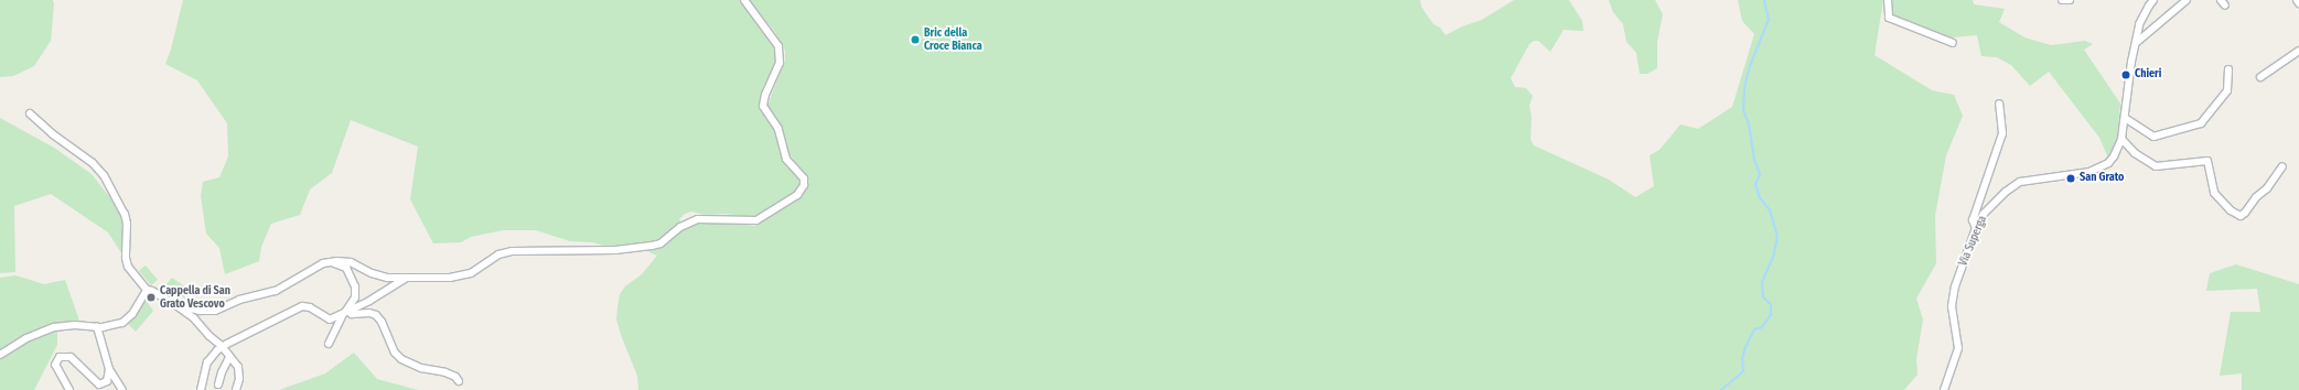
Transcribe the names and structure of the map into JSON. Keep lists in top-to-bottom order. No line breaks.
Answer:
{"streets":{"street":["Via Superga"]},"places":["Bric della Croce Bianca","Chieri","San Grato","Cappella di San Grato Vescovo"]}
